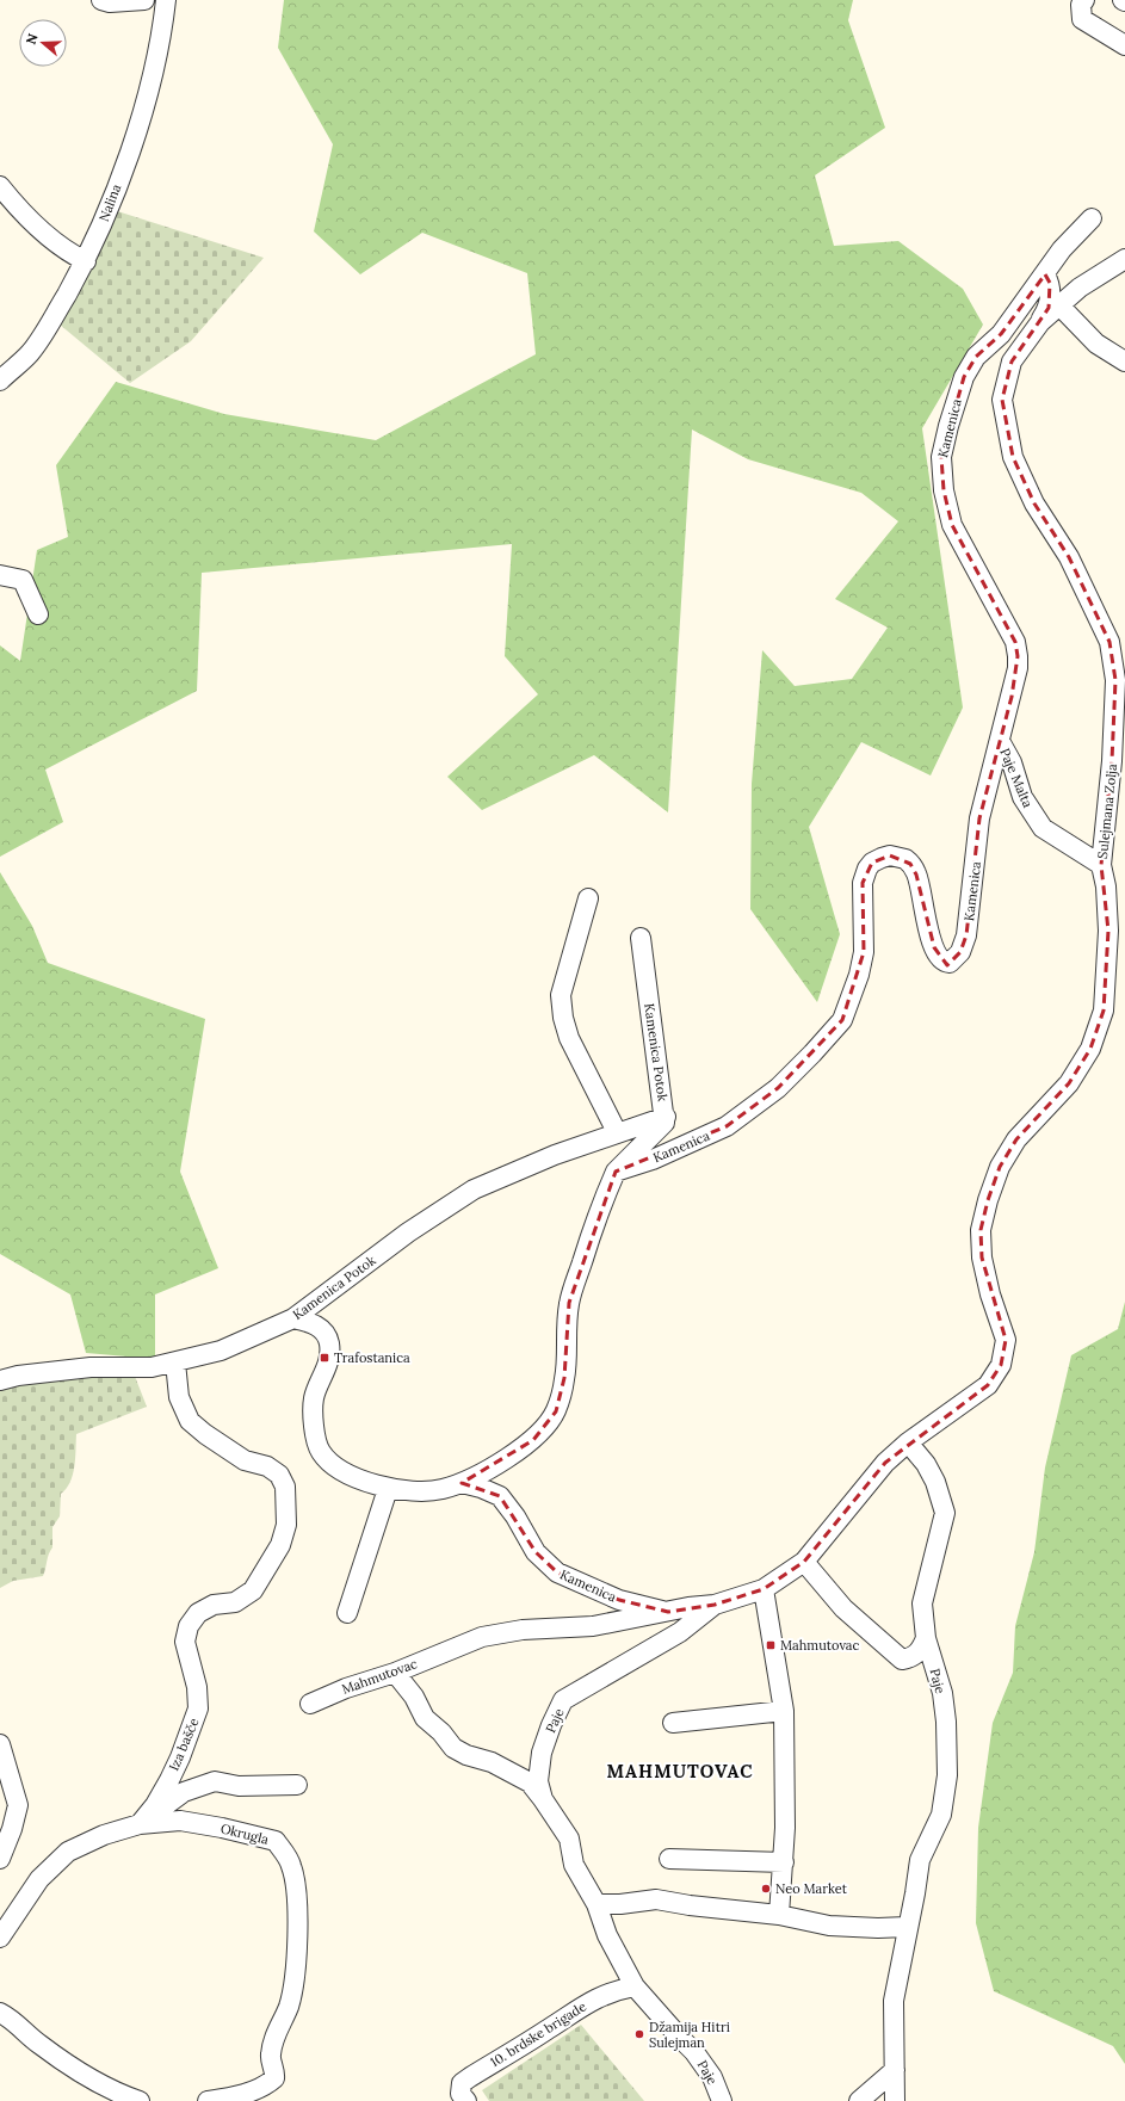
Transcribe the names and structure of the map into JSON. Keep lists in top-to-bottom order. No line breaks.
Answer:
{"streets":{"street":["Nalina","Kamenica","Paje Malta","Sulejmana Zolja","Kamenica Potok","Mahmutovac","Paje","Iza bašče","Okrugla","10. brdske brigade"]},"crossings":[["Kamenica","Paje Malta"],["Kamenica","Kamenica Potok"],["Kamenica","Mahmutovac"],["Paje Malta","Sulejmana Zolja"],["Sulejmana Zolja","Mahmutovac"],["Sulejmana Zolja","Paje"],["Kamenica Potok","Iza bašče"],["Mahmutovac","Paje"],["Paje","10. brdske brigade"],["Iza bašče","Okrugla"]],"districts":["MAHMUTOVAC"],"places":{"transit":["Trafostanica","Mahmutovac"],"other":["Neo Market","Džamija Hitri Sulejman"]},"north":"left"}
